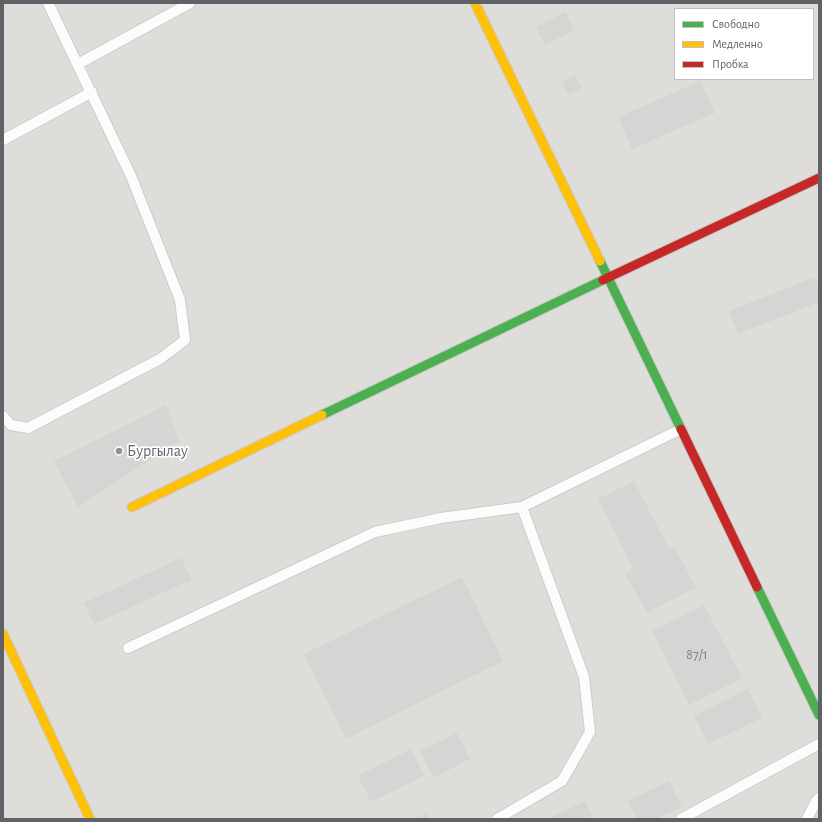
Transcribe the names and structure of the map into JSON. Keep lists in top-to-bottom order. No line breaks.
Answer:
{"places":["Бургылау"],"house_numbers":["87/1"],"legend":["Свободно","Медленно","Пробка"]}
